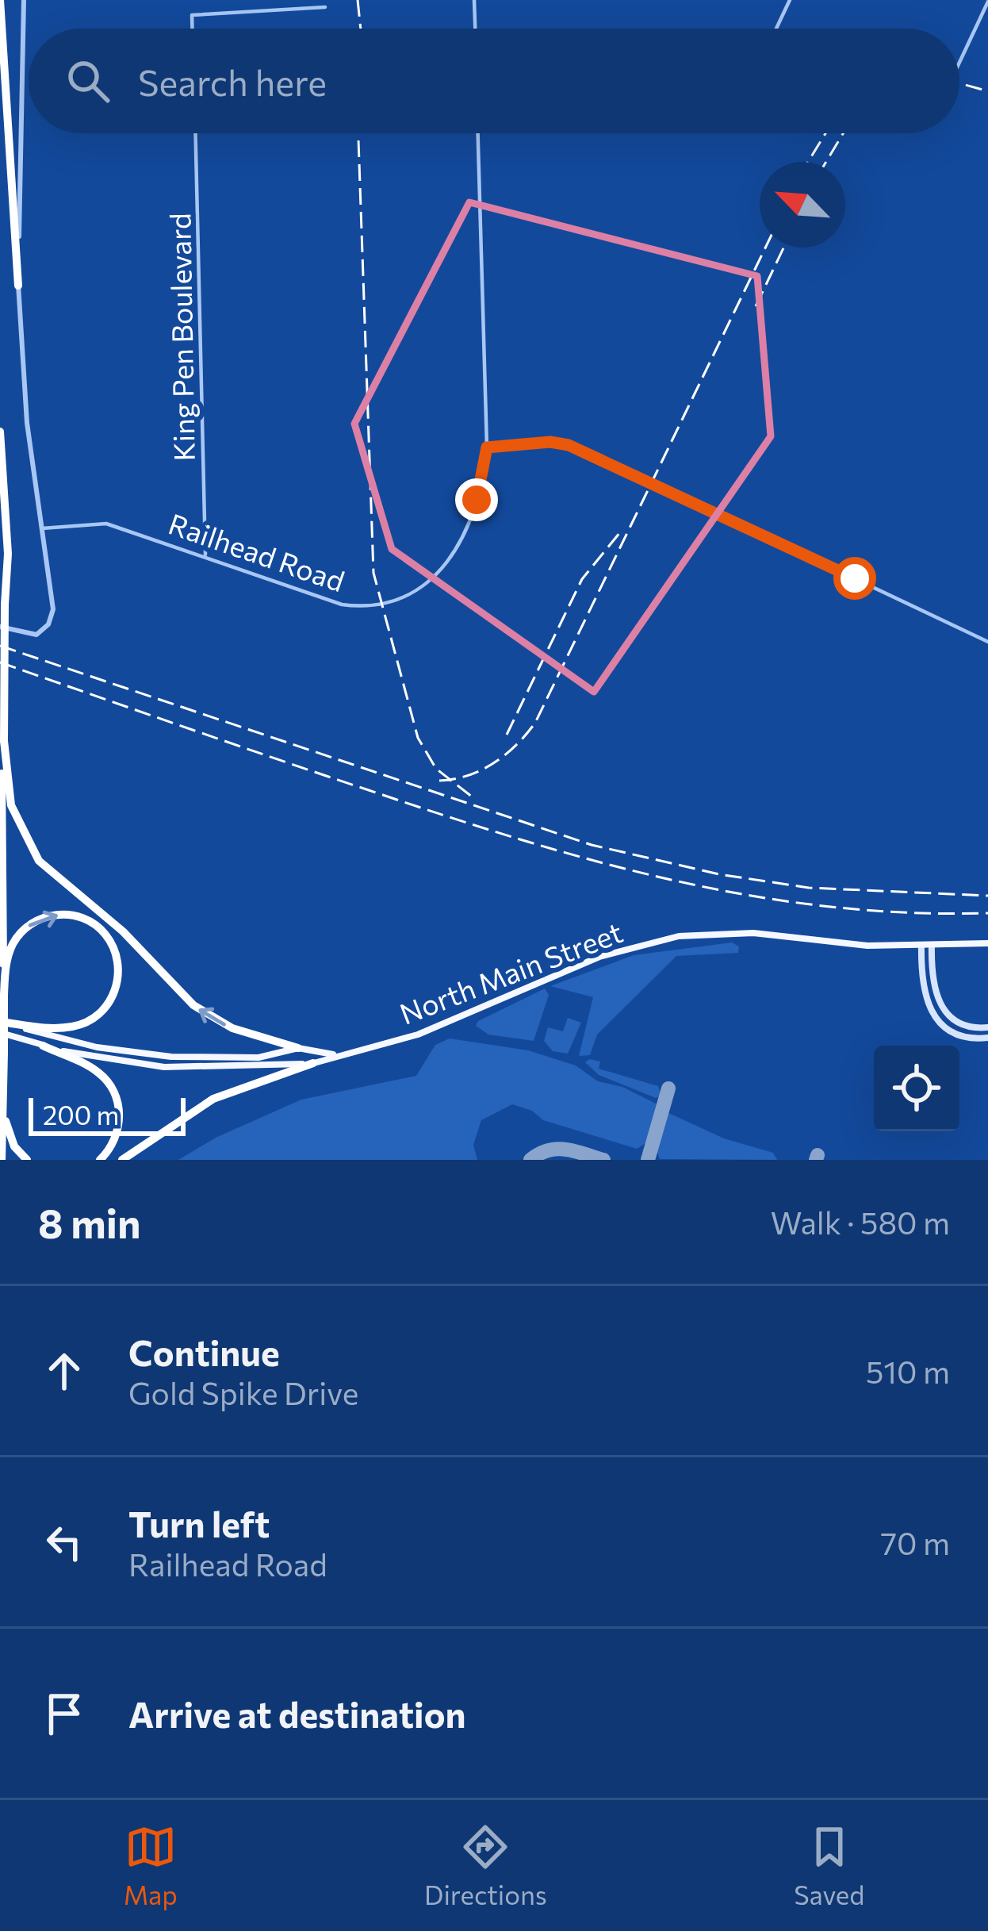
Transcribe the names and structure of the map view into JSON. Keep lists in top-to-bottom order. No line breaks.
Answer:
{"streets":{"main road":["North Main Street"],"street":["King Pen Boulevard","Railhead Road"]},"crossings":[["King Pen Boulevard","Railhead Road"]],"scale_bar":"200 m","north":"top left","page":{"search":"Search here","scale":"200 m","heading":["8 min","Walk · 580 m"],"list":[["Continue","Gold Spike Drive","510 m"],["Turn left","Railhead Road","70 m"],"Arrive at destination"],"nav":["Map","Directions","Saved"]}}
